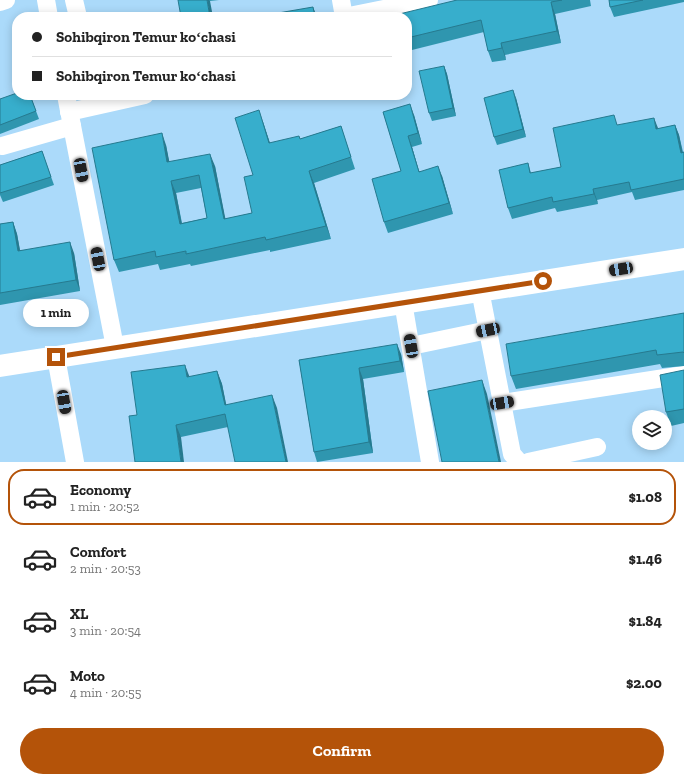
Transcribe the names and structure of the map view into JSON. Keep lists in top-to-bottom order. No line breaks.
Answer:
{"page":{"banner":["Sohibqiron Temur koʻchasi","Sohibqiron Temur koʻchasi"],"bubble":"1 min","list":[{"name":"Economy","note":"1 min · 20:52","value":"$1.08"},{"name":"Comfort","note":"2 min · 20:53","value":"$1.46"},{"name":"XL","note":"3 min · 20:54","value":"$1.84"},{"name":"Moto","note":"4 min · 20:55","value":"$2.00"}],"buttons":"Confirm"}}
